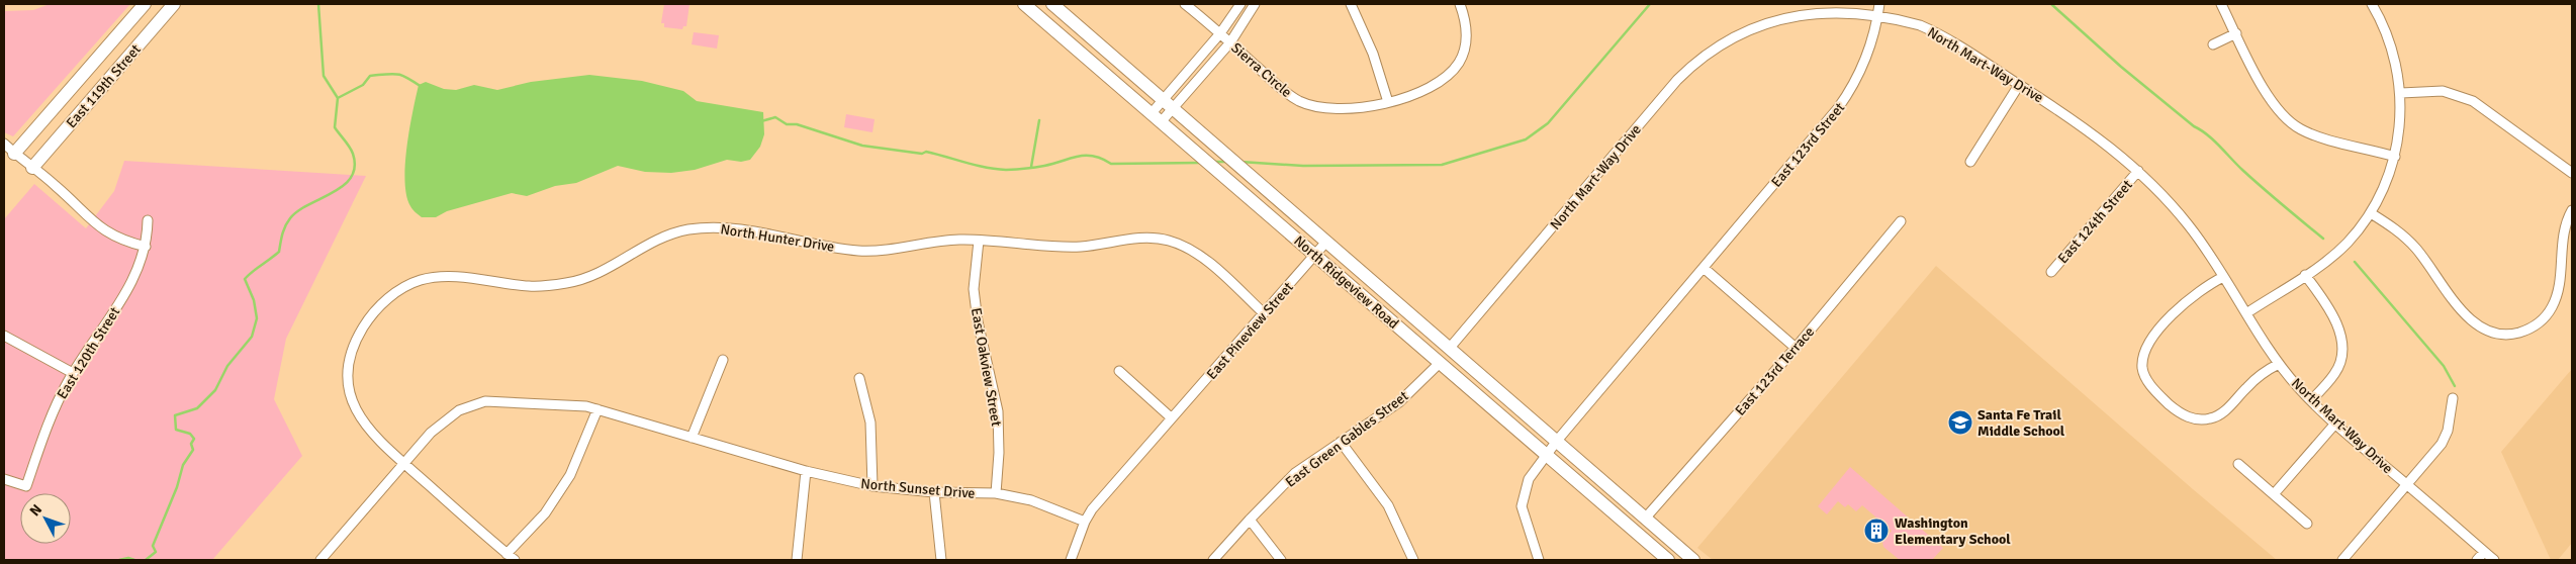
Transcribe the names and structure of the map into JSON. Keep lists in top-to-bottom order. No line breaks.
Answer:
{"streets":{"main road":["East 119th Street","North Ridgeview Road"],"street":["North Mart-Way Drive","Sierra Circle","East 123rd Street","East 124th Street","North Hunter Drive","East Pineview Street","East 120th Street","East Oakview Street","East 123rd Terrace","East Green Gables Street","North Sunset Drive"]},"crossings":[["North Mart-Way Drive","East 123rd Street"],["North Mart-Way Drive","East 124th Street"],["North Mart-Way Drive","North Ridgeview Road"],["East 123rd Street","North Ridgeview Road"],["North Hunter Drive","East Pineview Street"],["North Hunter Drive","East Oakview Street"],["North Hunter Drive","North Sunset Drive"],["North Ridgeview Road","East Pineview Street"],["North Ridgeview Road","East 123rd Terrace"],["North Ridgeview Road","East Green Gables Street"],["East Pineview Street","North Sunset Drive"],["East Oakview Street","North Sunset Drive"]],"places":{"school or university":["Santa Fe Trail Middle School"],"building":["Washington Elementary School"]},"north":"top left"}
